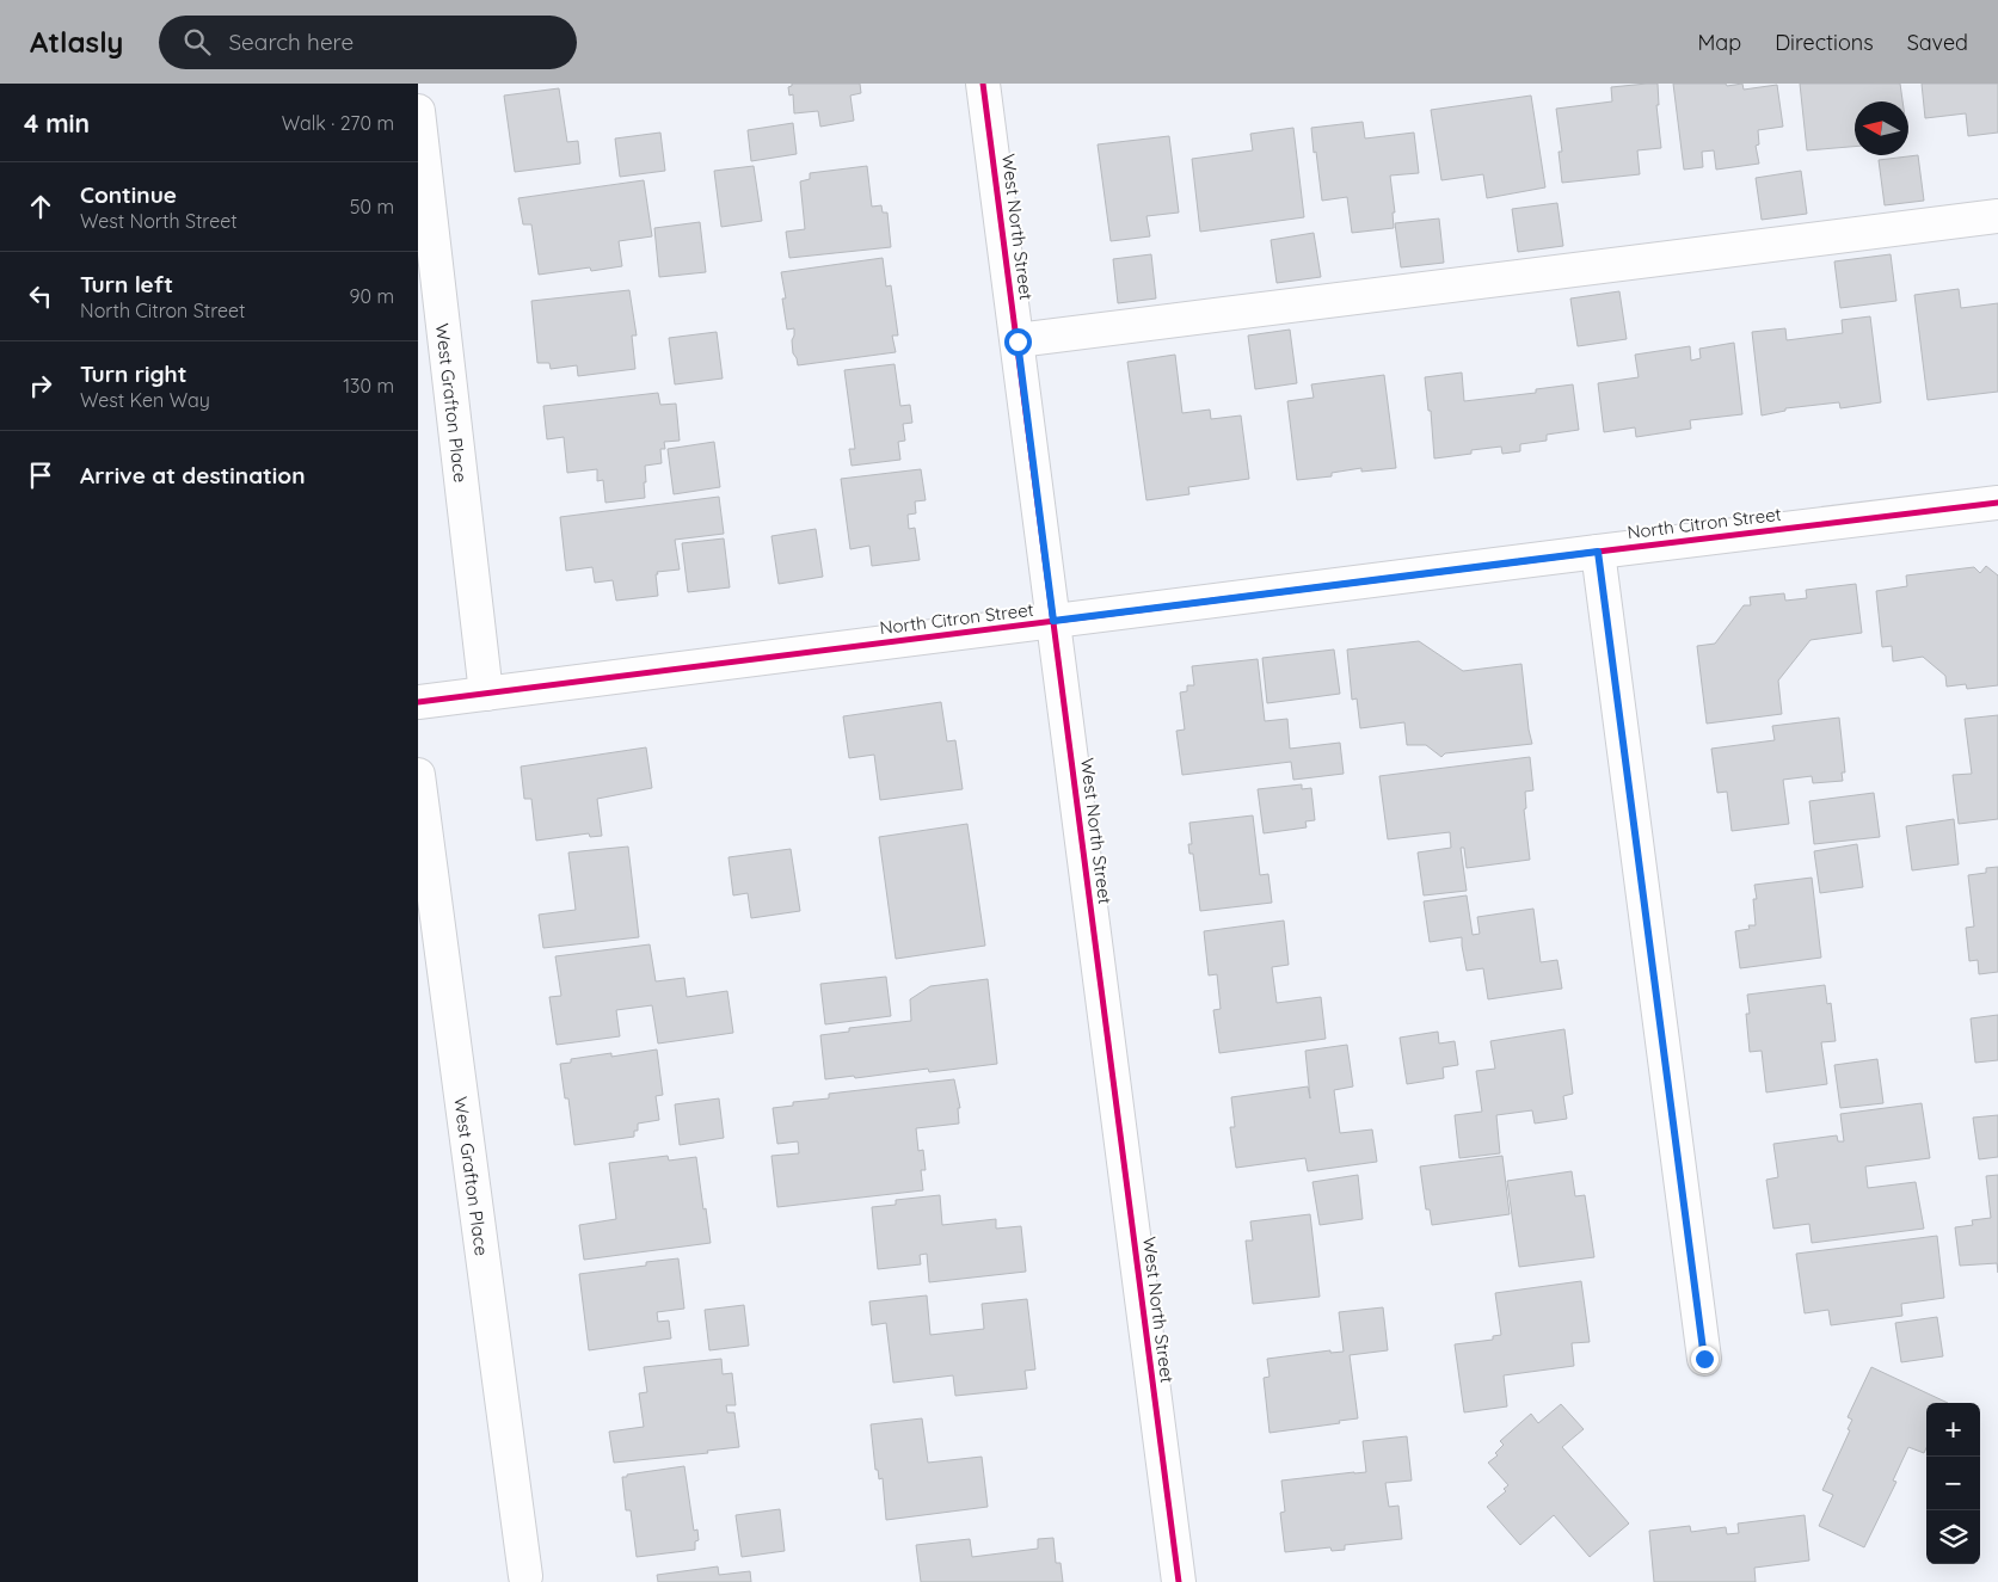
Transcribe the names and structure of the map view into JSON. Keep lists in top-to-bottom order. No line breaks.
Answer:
{"streets":{"street":["West North Street","West Grafton Place","North Citron Street"]},"crossings":[["West North Street","North Citron Street"],["West Grafton Place","North Citron Street"]],"north":"left","page":{"header":"Atlasly","search":"Search here","nav":["Map","Directions","Saved"],"heading":["4 min","Walk · 270 m"],"list":[["Continue","West North Street","50 m"],["Turn left","North Citron Street","90 m"],["Turn right","West Ken Way","130 m"],"Arrive at destination"],"map_buttons":["+","−"]}}
